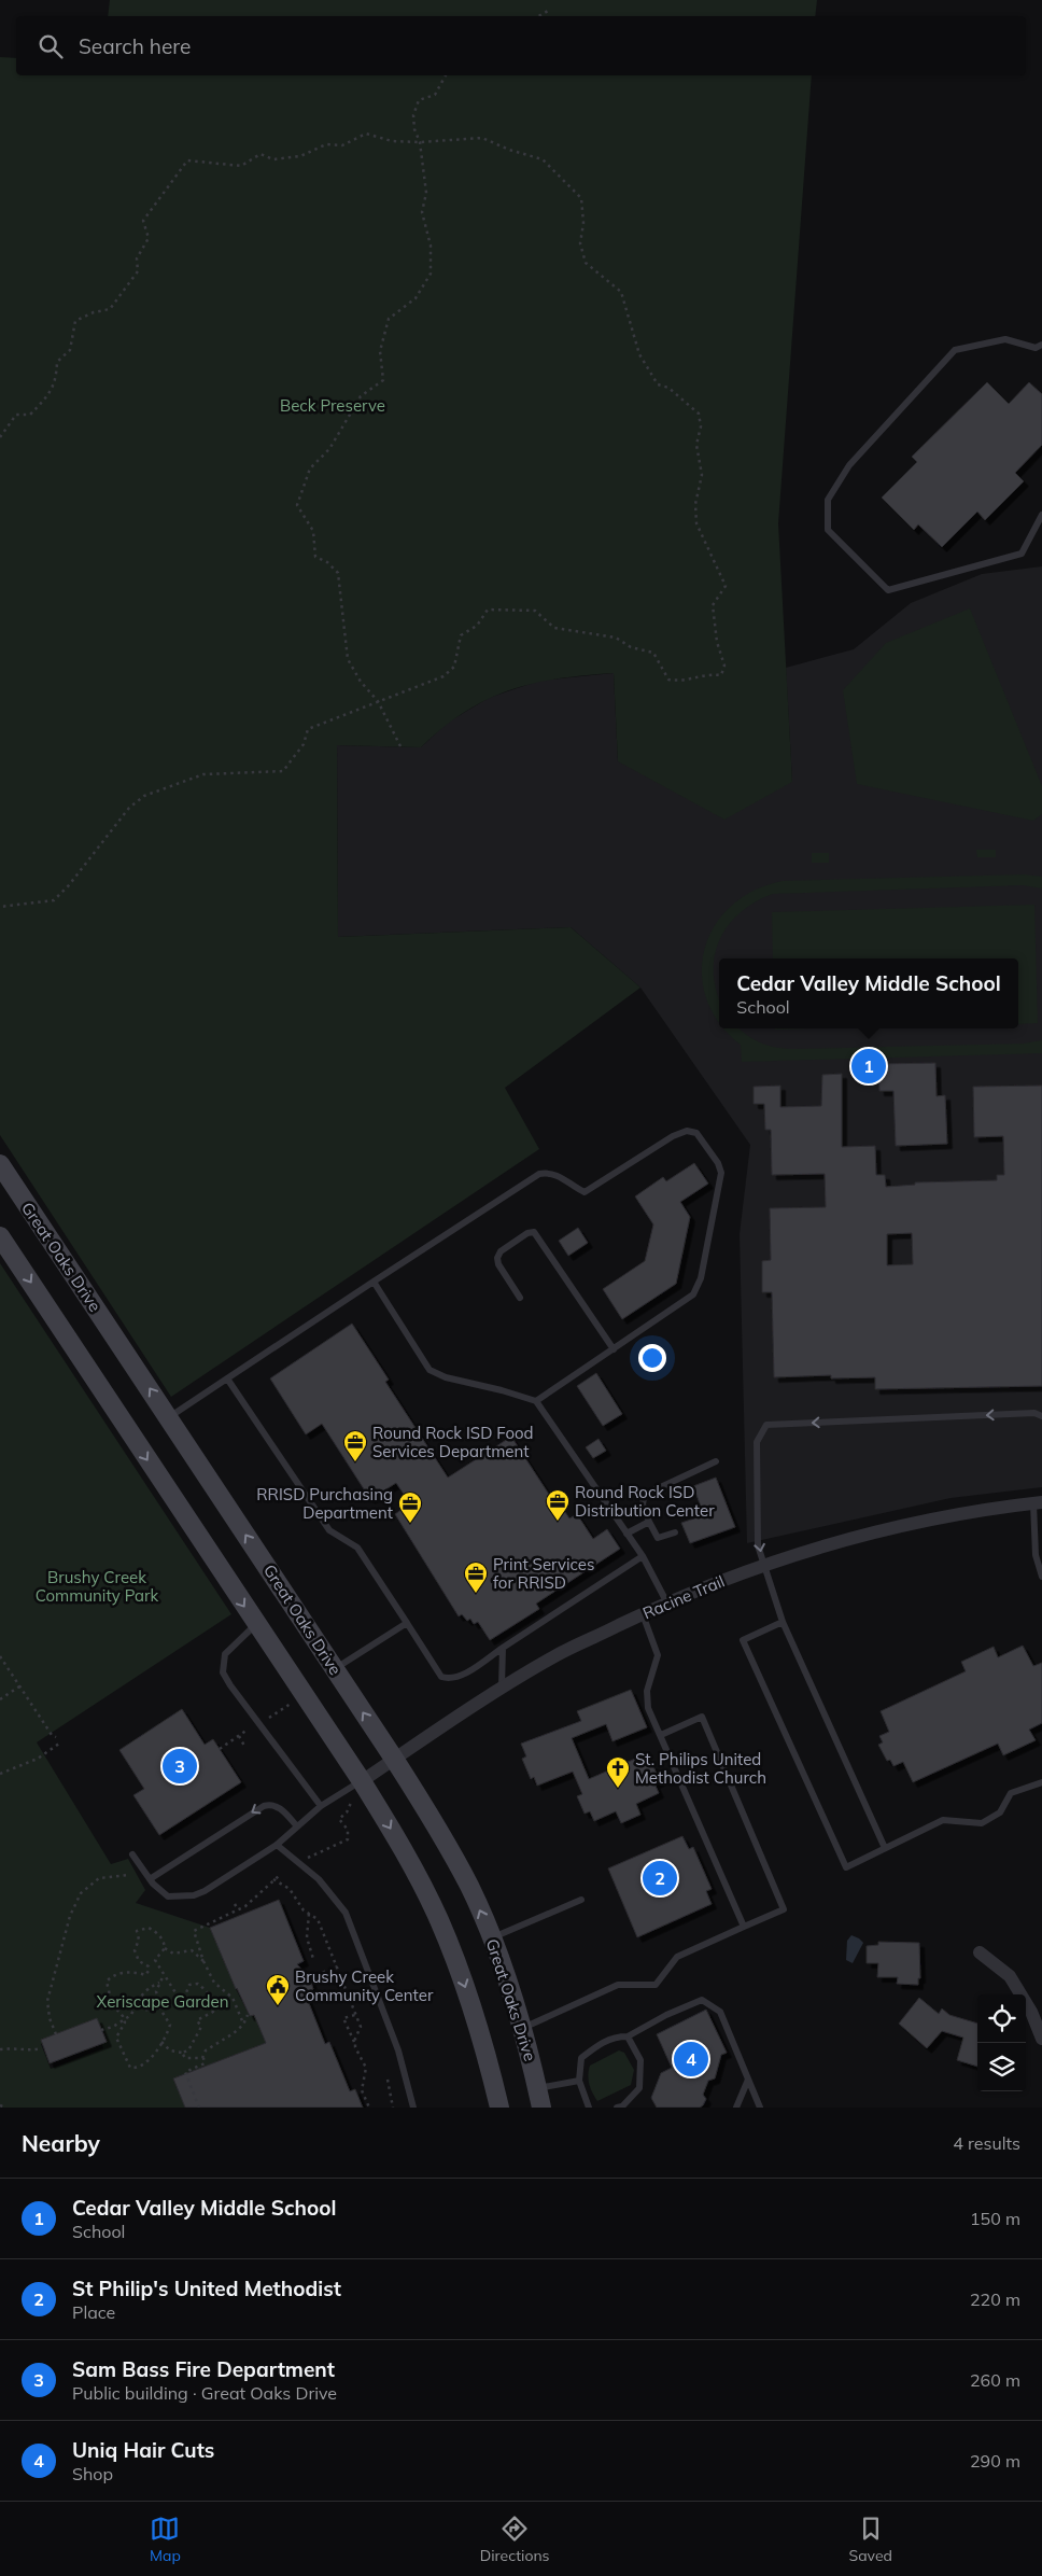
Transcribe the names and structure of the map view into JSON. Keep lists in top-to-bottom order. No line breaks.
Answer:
{"streets":{"street":["Great Oaks Drive","Racine Trail"]},"crossings":[["Great Oaks Drive","Racine Trail"]],"parks":["Beck Preserve","Brushy Creek Community Park","Xeriscape Garden"],"places":{"office":["Round Rock ISD Food Services Department","Round Rock ISD Distribution Center","RRISD Purchasing Department","Print Services for RRISD"],"church":["St. Philips United Methodist Church"],"public building":["Brushy Creek Community Center"]},"page":{"search":"Search here","popup":["Cedar Valley Middle School","School"],"pins":["1","3","2","4"],"heading":["Nearby","4 results"],"list":[{"mark":"1","name":"Cedar Valley Middle School","note":"School","value":"150 m"},{"mark":"2","name":"St Philip's United Methodist","note":"Place","value":"220 m"},{"mark":"3","name":"Sam Bass Fire Department","note":"Public building · Great Oaks Drive","value":"260 m"},{"mark":"4","name":"Uniq Hair Cuts","note":"Shop","value":"290 m"}],"nav":["Map","Directions","Saved"]}}
